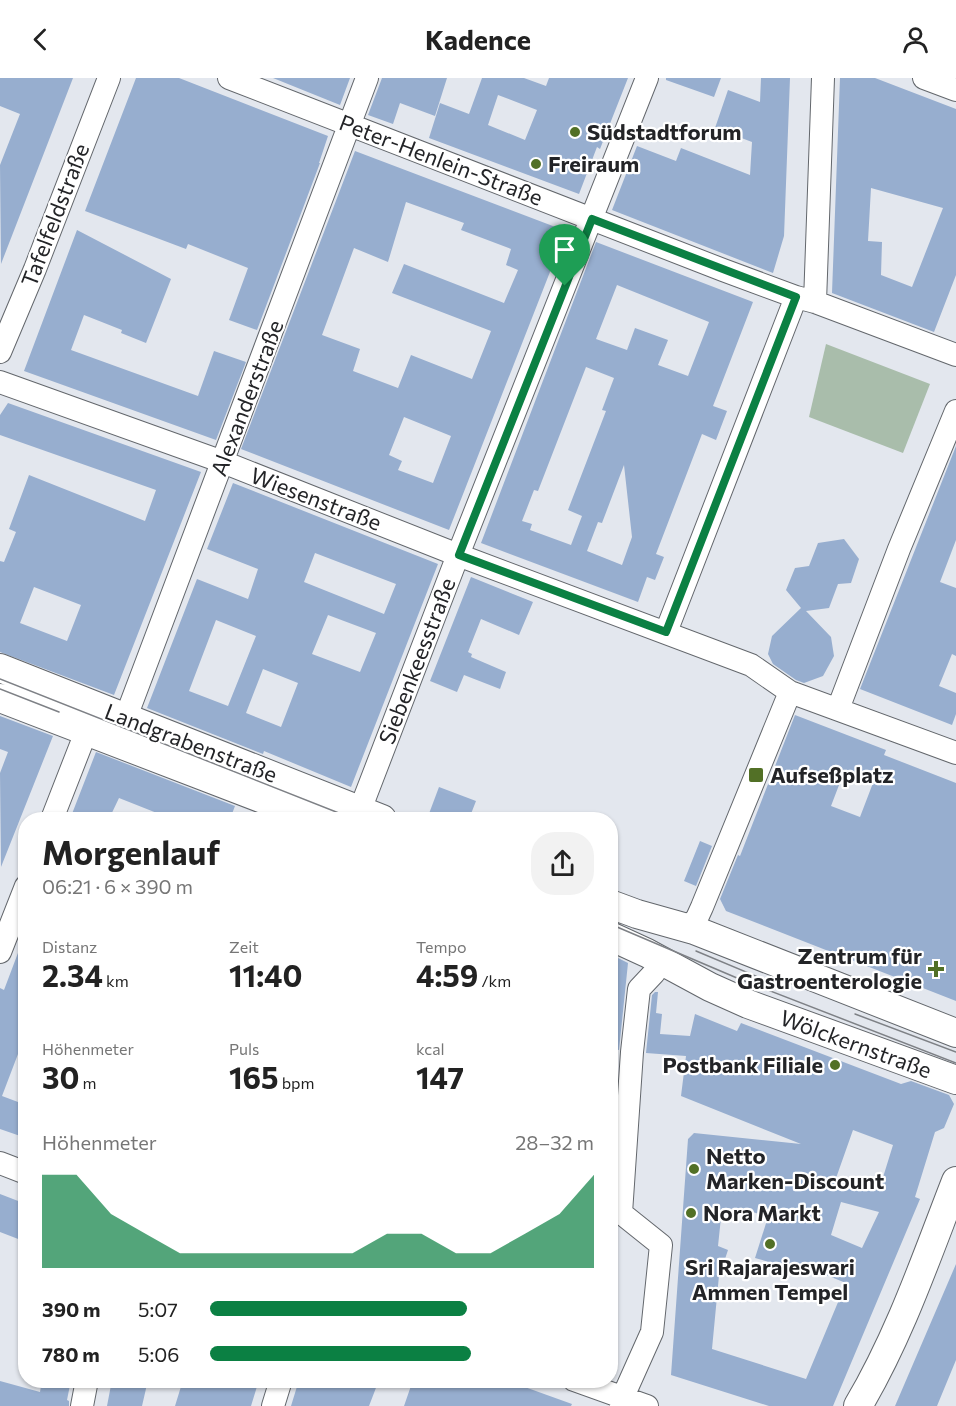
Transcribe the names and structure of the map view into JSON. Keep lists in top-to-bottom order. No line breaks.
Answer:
{"streets":{"main road":["Landgrabenstraße","Wölckernstraße"],"street":["Peter-Henlein-Straße","Tafelfeldstraße","Alexanderstraße","Wiesenstraße","Siebenkeesstraße"]},"crossings":[["Peter-Henlein-Straße","Alexanderstraße"],["Peter-Henlein-Straße","Siebenkeesstraße"],["Alexanderstraße","Wiesenstraße"],["Alexanderstraße","Landgrabenstraße"],["Wiesenstraße","Siebenkeesstraße"]],"places":{"other":["Südstadtforum","Freiraum","Postbank Filiale","Netto Marken-Discount","Nora Markt","Sri Rajarajeswari Ammen Tempel"],"transit":["Aufseßplatz"],"health":["Zentrum für Gastroenterologie"]},"page":{"header":"Kadence","heading":["Morgenlauf","06:21 · 6 × 390 m"],"stats":[["Distanz","2.34 km"],["Zeit","11:40"],["Tempo","4:59 /km"],["Höhenmeter","30 m"],["Puls","165 bpm"],["kcal","147"]],"chart":["Höhenmeter","28–32 m"],"list":[{"name":"390 m","note":"5:07"},{"name":"780 m","note":"5:06"}]}}
